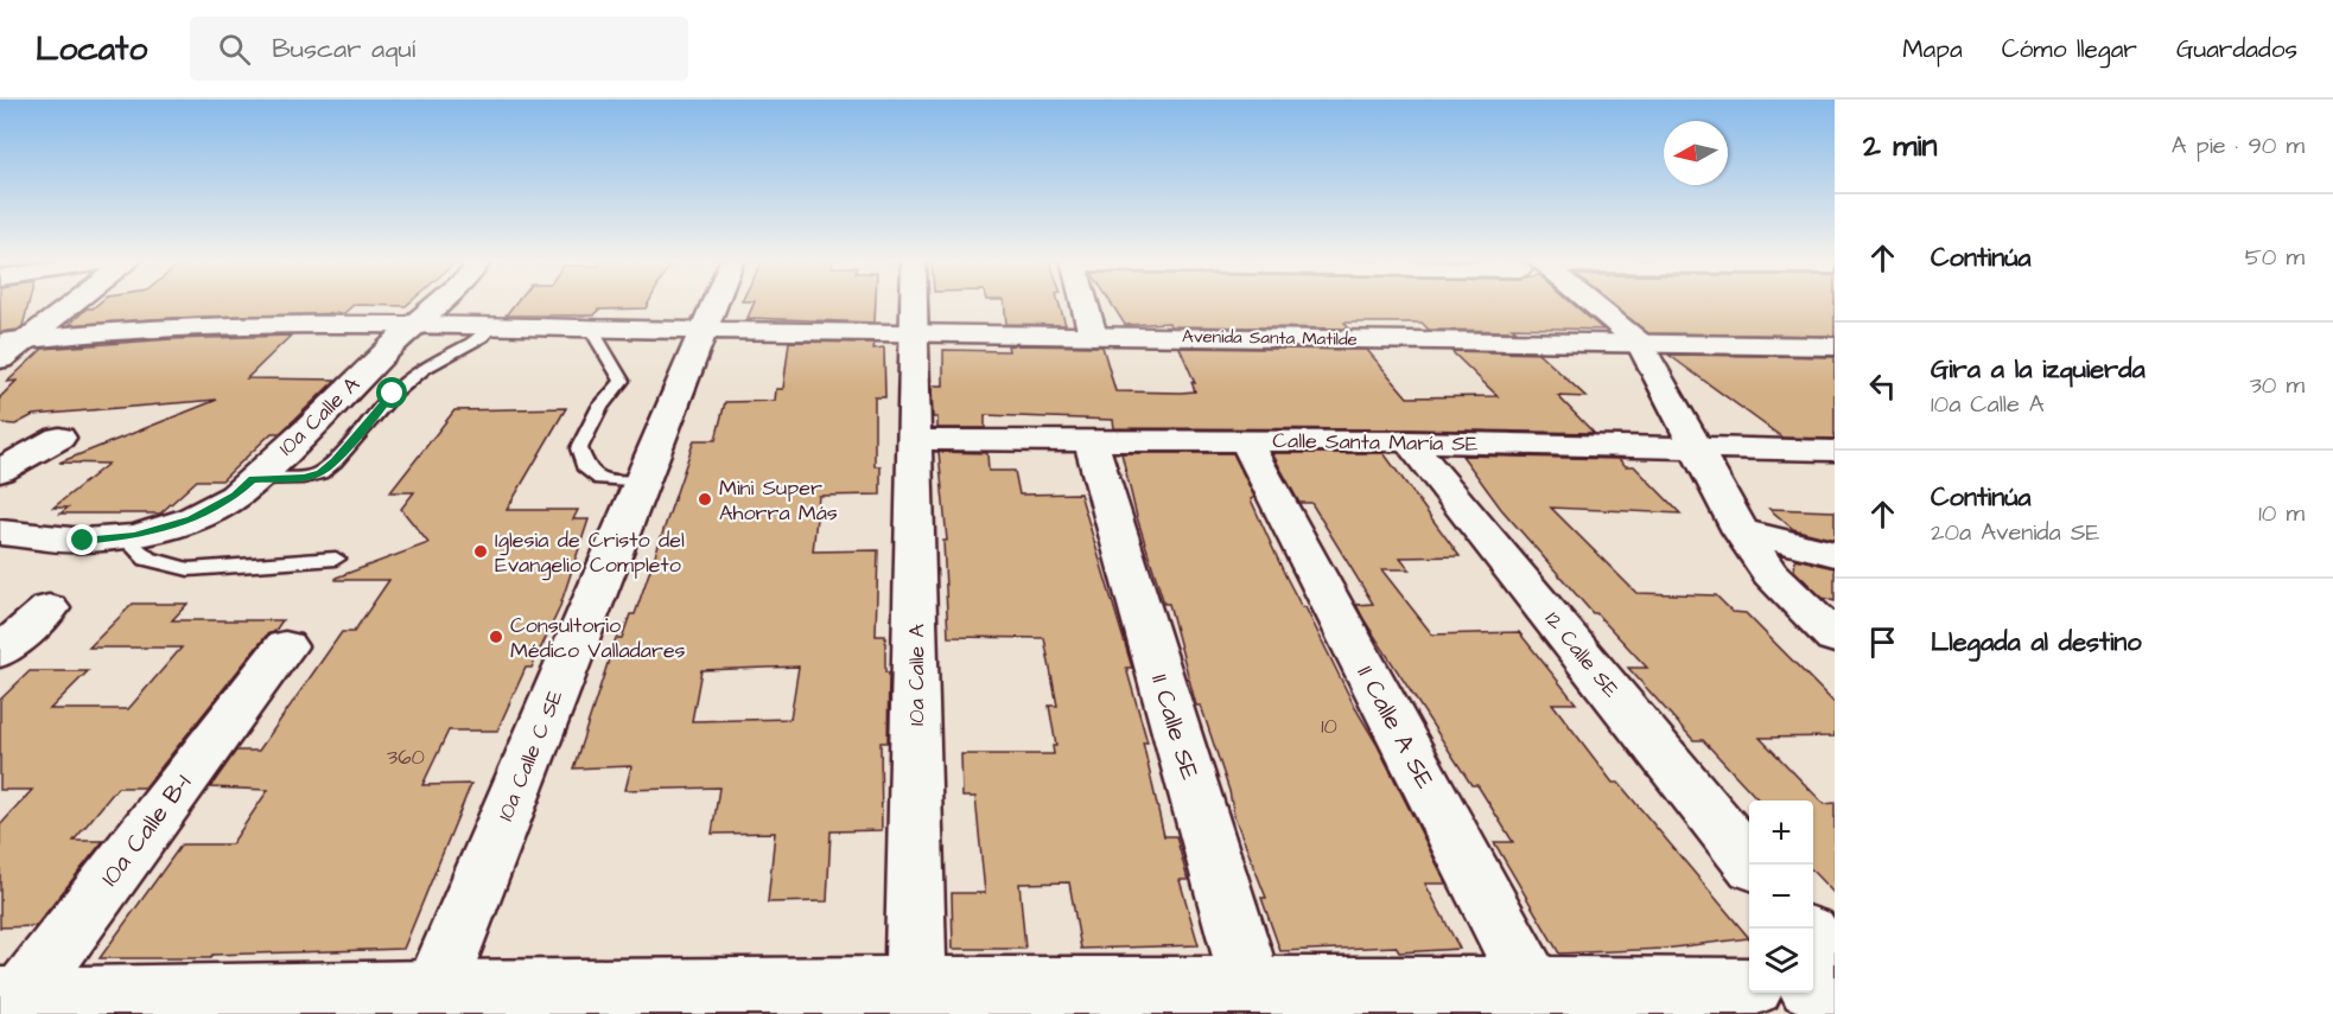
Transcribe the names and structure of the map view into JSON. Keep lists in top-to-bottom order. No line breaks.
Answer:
{"streets":{"street":["Avenida Santa Matilde","10a Calle A","Calle Santa María SE","12 Calle SE","11 Calle SE","11 Calle A SE","10a Calle C SE","10a Calle B-1"]},"crossings":[["Avenida Santa Matilde","10a Calle A"],["Avenida Santa Matilde","10a Calle C SE"],["10a Calle A","Calle Santa María SE"],["Calle Santa María SE","12 Calle SE"],["Calle Santa María SE","11 Calle SE"],["Calle Santa María SE","11 Calle A SE"]],"places":["Mini Super Ahorra Más","Iglesia de Cristo del Evangelio Completo","Consultorio Médico Valladares"],"house_numbers":["10","360"],"north":"left","page":{"header":"Locato","search":"Buscar aquí","nav":["Mapa","Cómo llegar","Guardados"],"heading":["2 min","A pie · 90 m"],"list":[["Continúa","50 m"],["Gira a la izquierda","10a Calle A","30 m"],["Continúa","20a Avenida SE","10 m"],"Llegada al destino"],"map_buttons":["+","−"]}}
